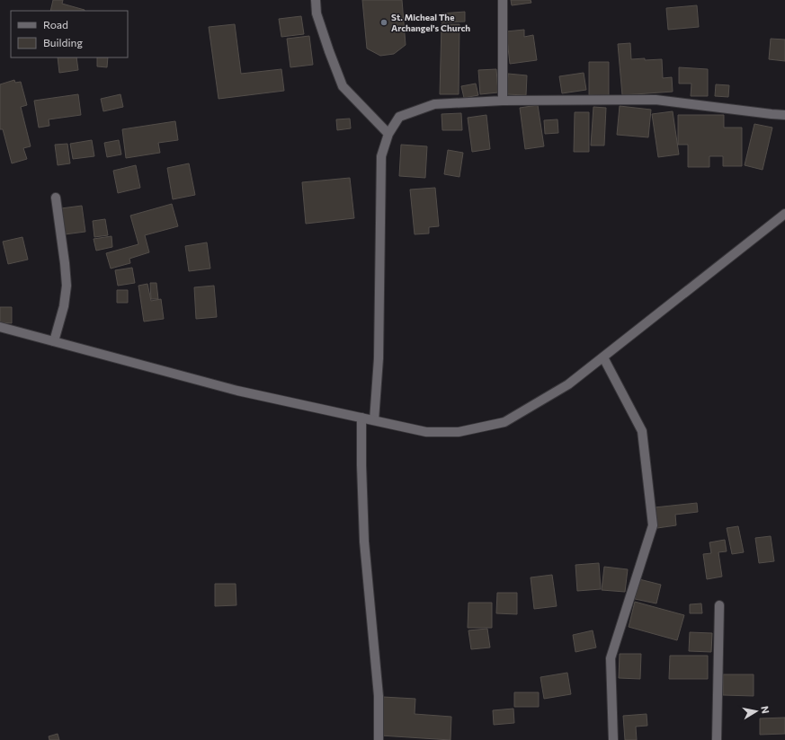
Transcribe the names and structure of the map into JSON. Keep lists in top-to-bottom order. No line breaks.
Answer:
{"places":["St. Micheal The Archangel's Church"],"legend":["Road","Building"],"north":"right"}
